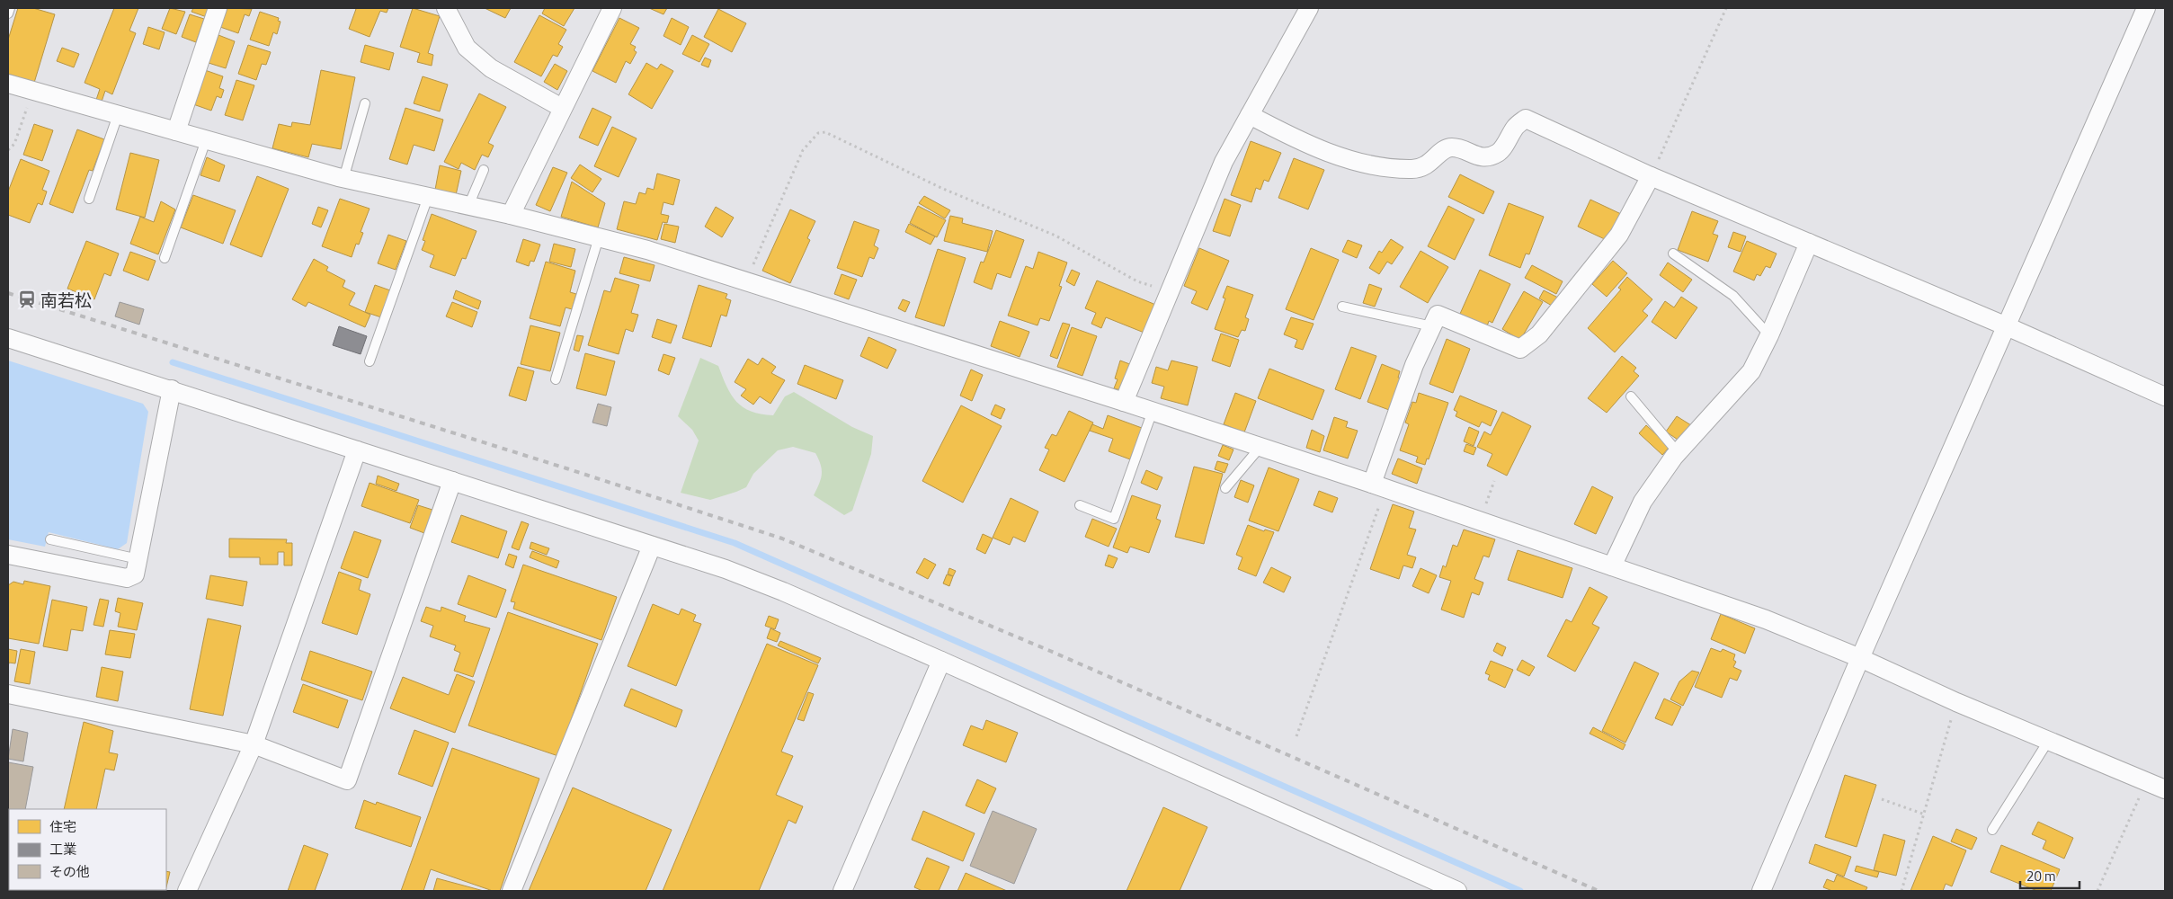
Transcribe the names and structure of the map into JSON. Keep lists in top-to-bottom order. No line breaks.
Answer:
{"places":{"station":["南若松"]},"legend":["住宅","工業","その他"],"scale_bar":"20 m"}
